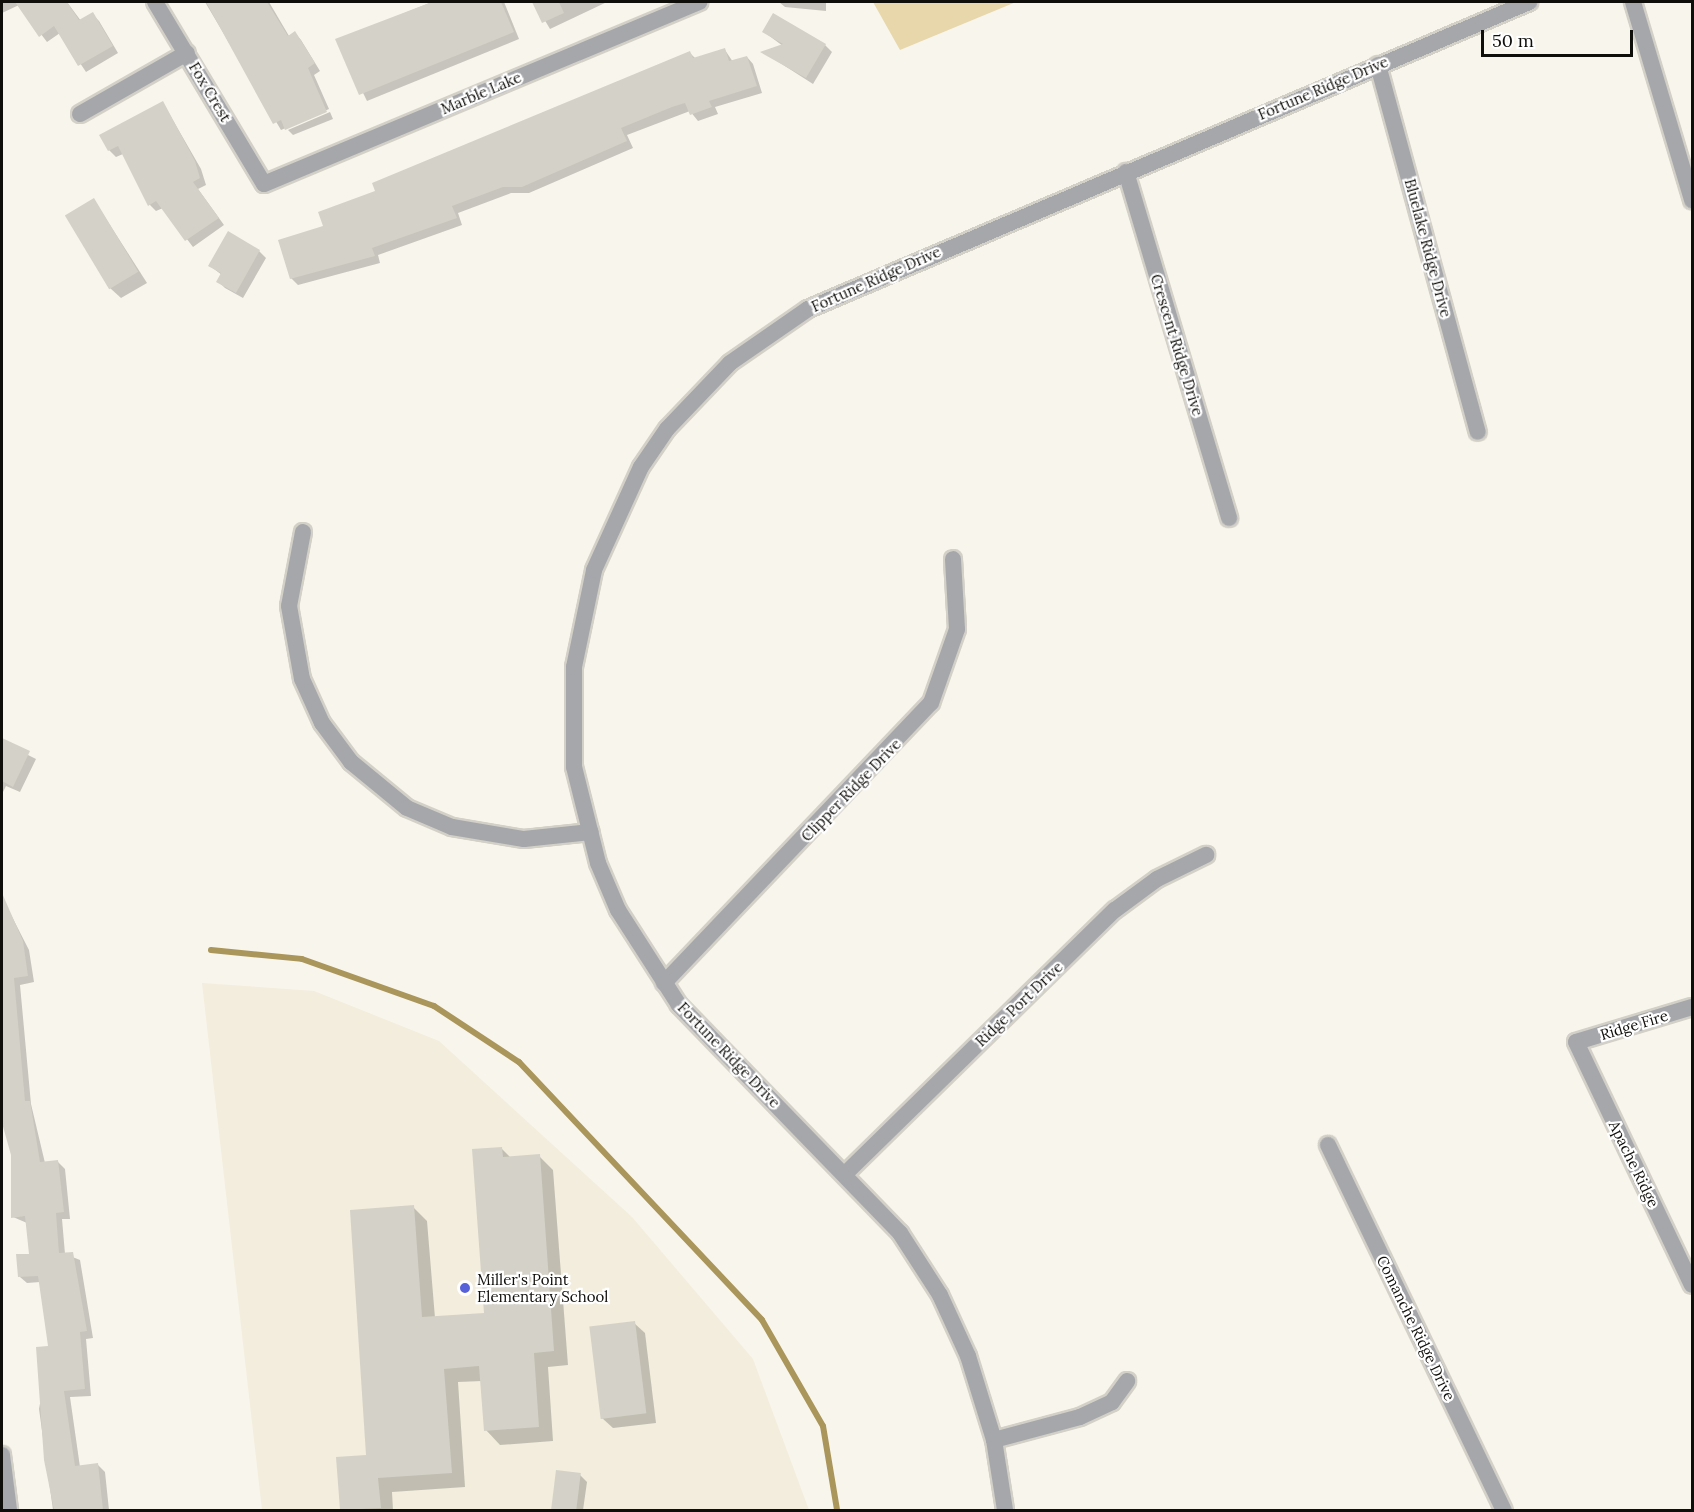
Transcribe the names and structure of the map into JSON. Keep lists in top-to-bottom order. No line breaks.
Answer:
{"streets":{"street":["Fortune Ridge Drive","Fox Crest","Marble Lake","Bluelake Ridge Drive","Crescent Ridge Drive","Clipper Ridge Drive","Ridge Port Drive","Ridge Fire","Apache Ridge","Comanche Ridge Drive"]},"crossings":[["Fortune Ridge Drive","Bluelake Ridge Drive"],["Fortune Ridge Drive","Crescent Ridge Drive"],["Fortune Ridge Drive","Clipper Ridge Drive"],["Fortune Ridge Drive","Ridge Port Drive"],["Fox Crest","Marble Lake"],["Ridge Fire","Apache Ridge"]],"places":["Miller's Point Elementary School"],"scale_bar":"50 m"}
